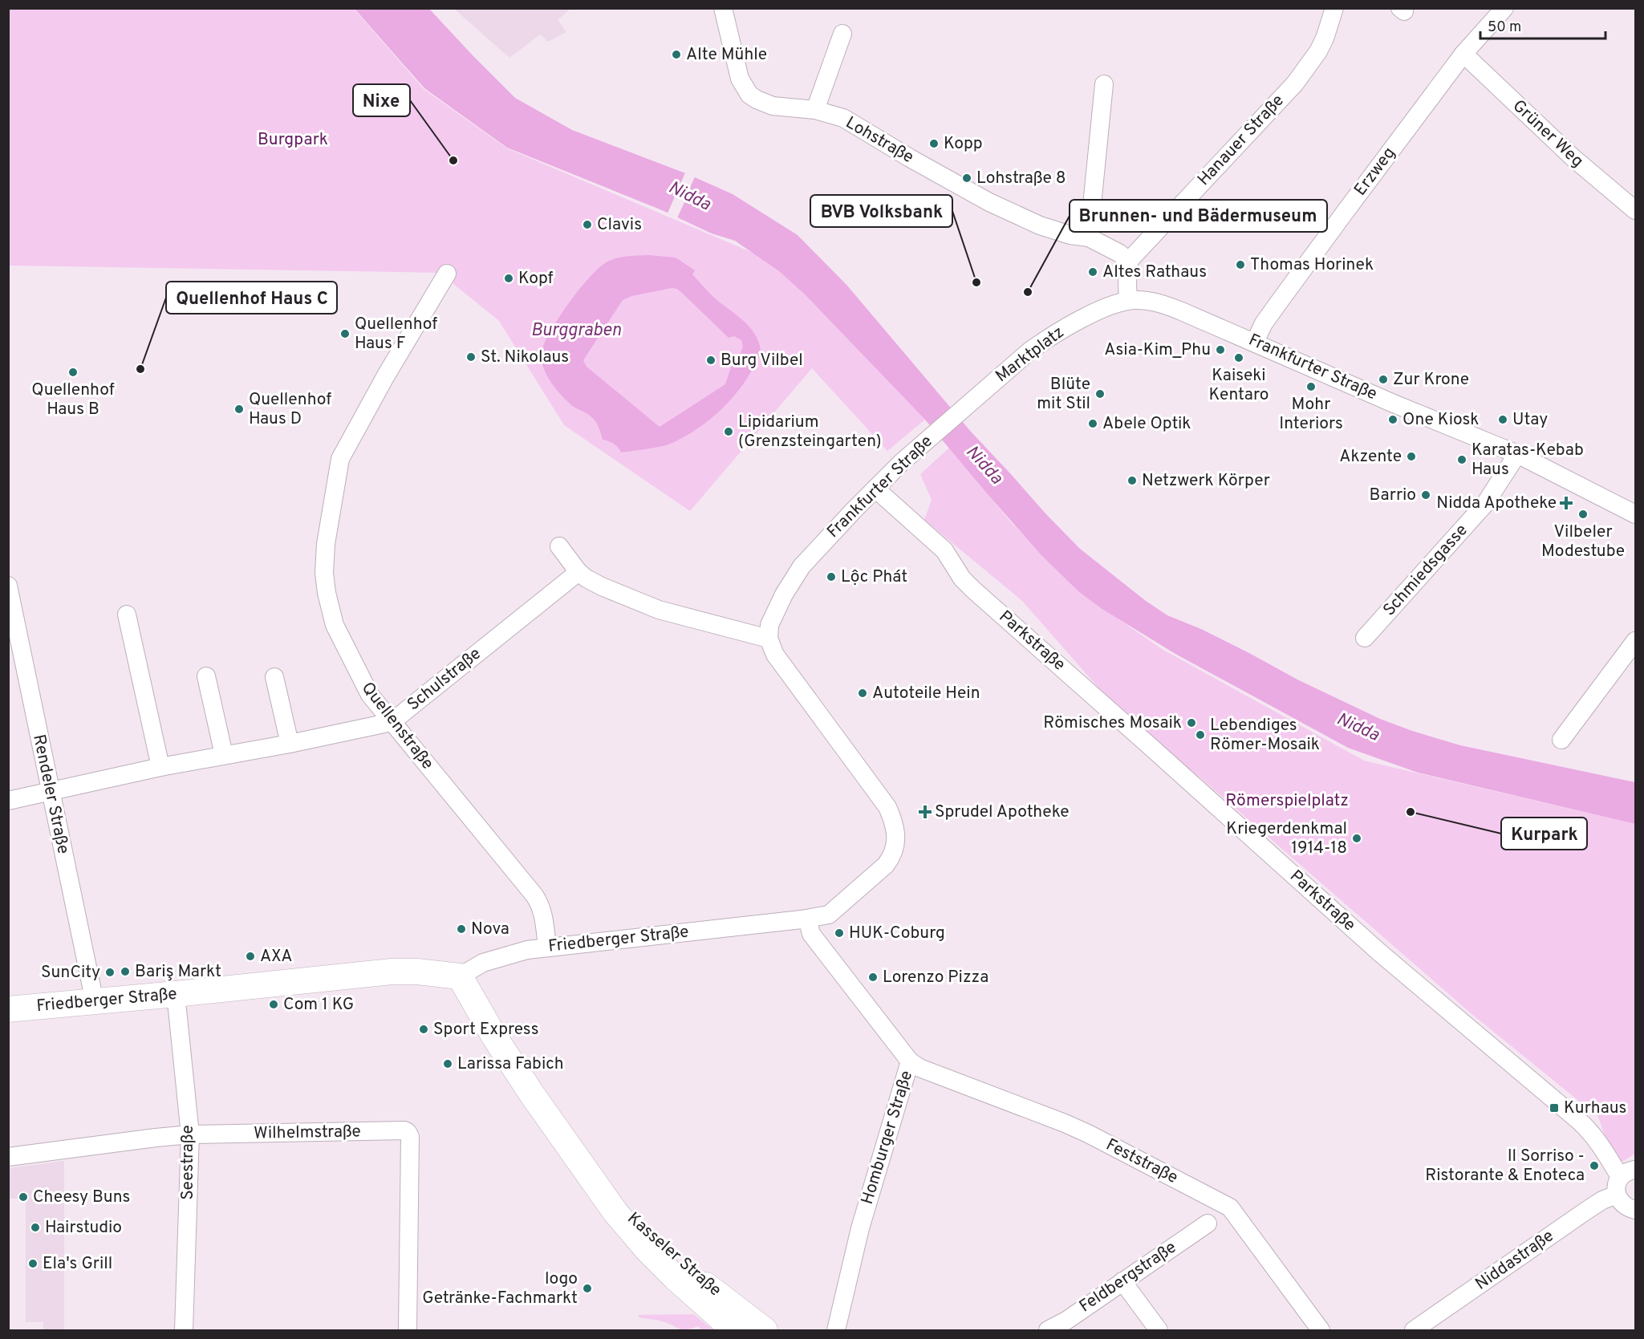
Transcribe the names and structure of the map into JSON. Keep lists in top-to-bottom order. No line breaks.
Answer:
{"streets":{"main road":["Friedberger Straße","Kasseler Straße"],"street":["Grüner Weg","Lohstraße","Hanauer Straße","Erzweg","Marktplatz","Frankfurter Straße","Schmiedsgasse","Parkstraße","Schulstraße","Quellenstraße","Rendeler Straße","Wilhelmstraße","Homburger Straße","Feststraße","Seestraße","Niddastraße","Feldbergstraße"]},"crossings":[["Grüner Weg","Erzweg"],["Erzweg","Frankfurter Straße"],["Marktplatz","Frankfurter Straße"],["Frankfurter Straße","Schmiedsgasse"],["Frankfurter Straße","Parkstraße"],["Frankfurter Straße","Friedberger Straße"],["Schulstraße","Quellenstraße"],["Schulstraße","Rendeler Straße"],["Quellenstraße","Friedberger Straße"],["Rendeler Straße","Friedberger Straße"],["Friedberger Straße","Homburger Straße"],["Friedberger Straße","Seestraße"],["Friedberger Straße","Kasseler Straße"],["Wilhelmstraße","Seestraße"],["Homburger Straße","Feststraße"]],"water":["Nidda","Burggraben"],"parks":["Burgpark","Römerspielplatz"],"places":{"other":["Alte Mühle","Kopp","Nixe","Lohstraße 8","Clavis","Thomas Horinek","Altes Rathaus","Kopf","BVB Volksbank","Brunnen- und Bädermuseum","Quellenhof Haus F","Asia-Kim_Phu","St. Nikolaus","Kaiseki Kentaro","Burg Vilbel","Quellenhof Haus C","Quellenhof Haus B","Zur Krone","Mohr Interiors","Blüte mit Stil","Quellenhof Haus D","One Kiosk","Utay","Abele Optik","Lipidarium (Grenzsteingarten)","Akzente","Karatas-Kebab Haus","Netzwerk Körper","Barrio","Vilbeler Modestube","Lộc Phát","Autoteile Hein","Römisches Mosaik","Lebendiges Römer-Mosaik","Kurpark","Kriegerdenkmal 1914-18","Nova","HUK-Coburg","AXA","Bariş Markt","SunCity","Lorenzo Pizza","Com 1 KG","Sport Express","Larissa Fabich","Il Sorriso - Ristorante & Enoteca","Cheesy Buns","Hairstudio","Ela's Grill","logo Getränke-Fachmarkt"],"health":["Nidda Apotheke","Sprudel Apotheke"],"transit":["Kurhaus"]},"scale_bar":"50 m"}
